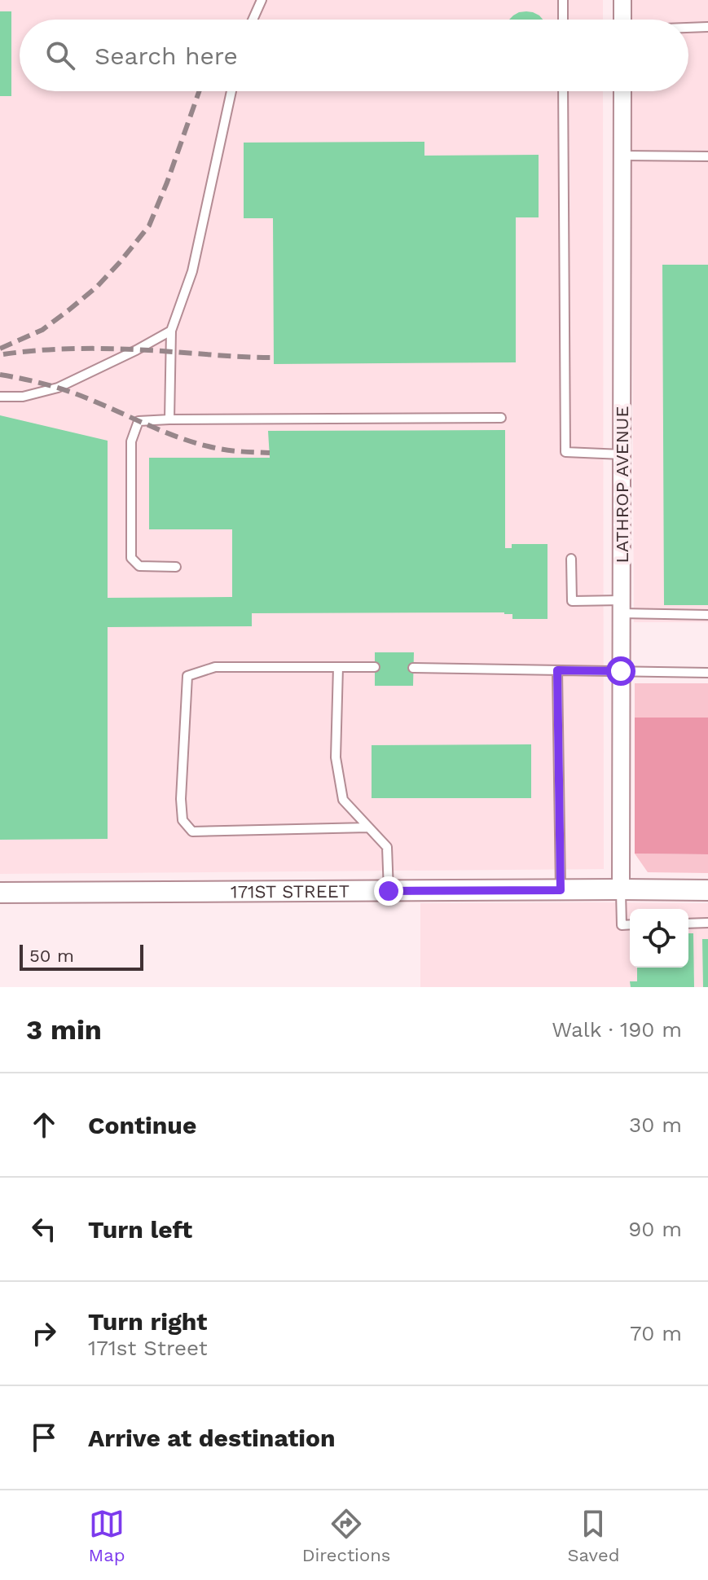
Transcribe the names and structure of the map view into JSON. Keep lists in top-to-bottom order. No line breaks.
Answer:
{"streets":{"street":["LATHROP AVENUE","171ST STREET"]},"crossings":[["LATHROP AVENUE","171ST STREET"]],"scale_bar":"50 m","page":{"search":"Search here","scale":"50 m","heading":["3 min","Walk · 190 m"],"list":[["Continue","30 m"],["Turn left","90 m"],["Turn right","171st Street","70 m"],"Arrive at destination"],"nav":["Map","Directions","Saved"]}}
